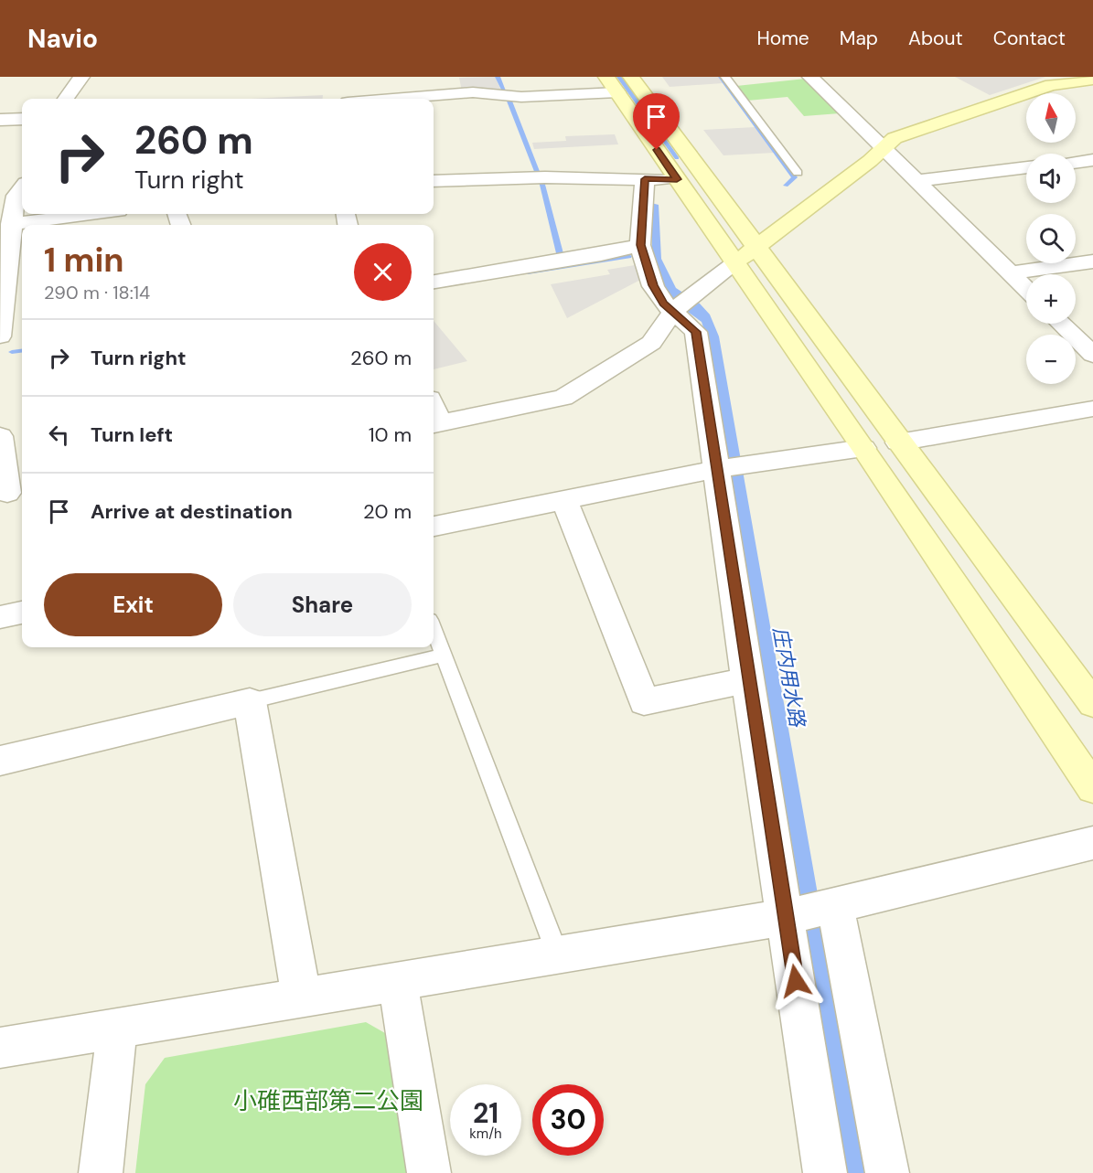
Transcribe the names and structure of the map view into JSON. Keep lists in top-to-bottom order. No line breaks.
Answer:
{"water":["庄内用水路"],"parks":["小碓西部第二公園"],"north":"top","page":{"header":"Navio","nav":["Home","Map","About","Contact"],"map_buttons":["+","−"],"turn":["260 m","Turn right"],"heading":["1 min","290 m · 18:14"],"list":[{"name":"Turn right","value":"260 m"},{"name":"Turn left","value":"10 m"},{"name":"Arrive at destination","value":"20 m"}],"buttons":["Exit","Share"],"speed":"21 km/h","limit":"30"}}
